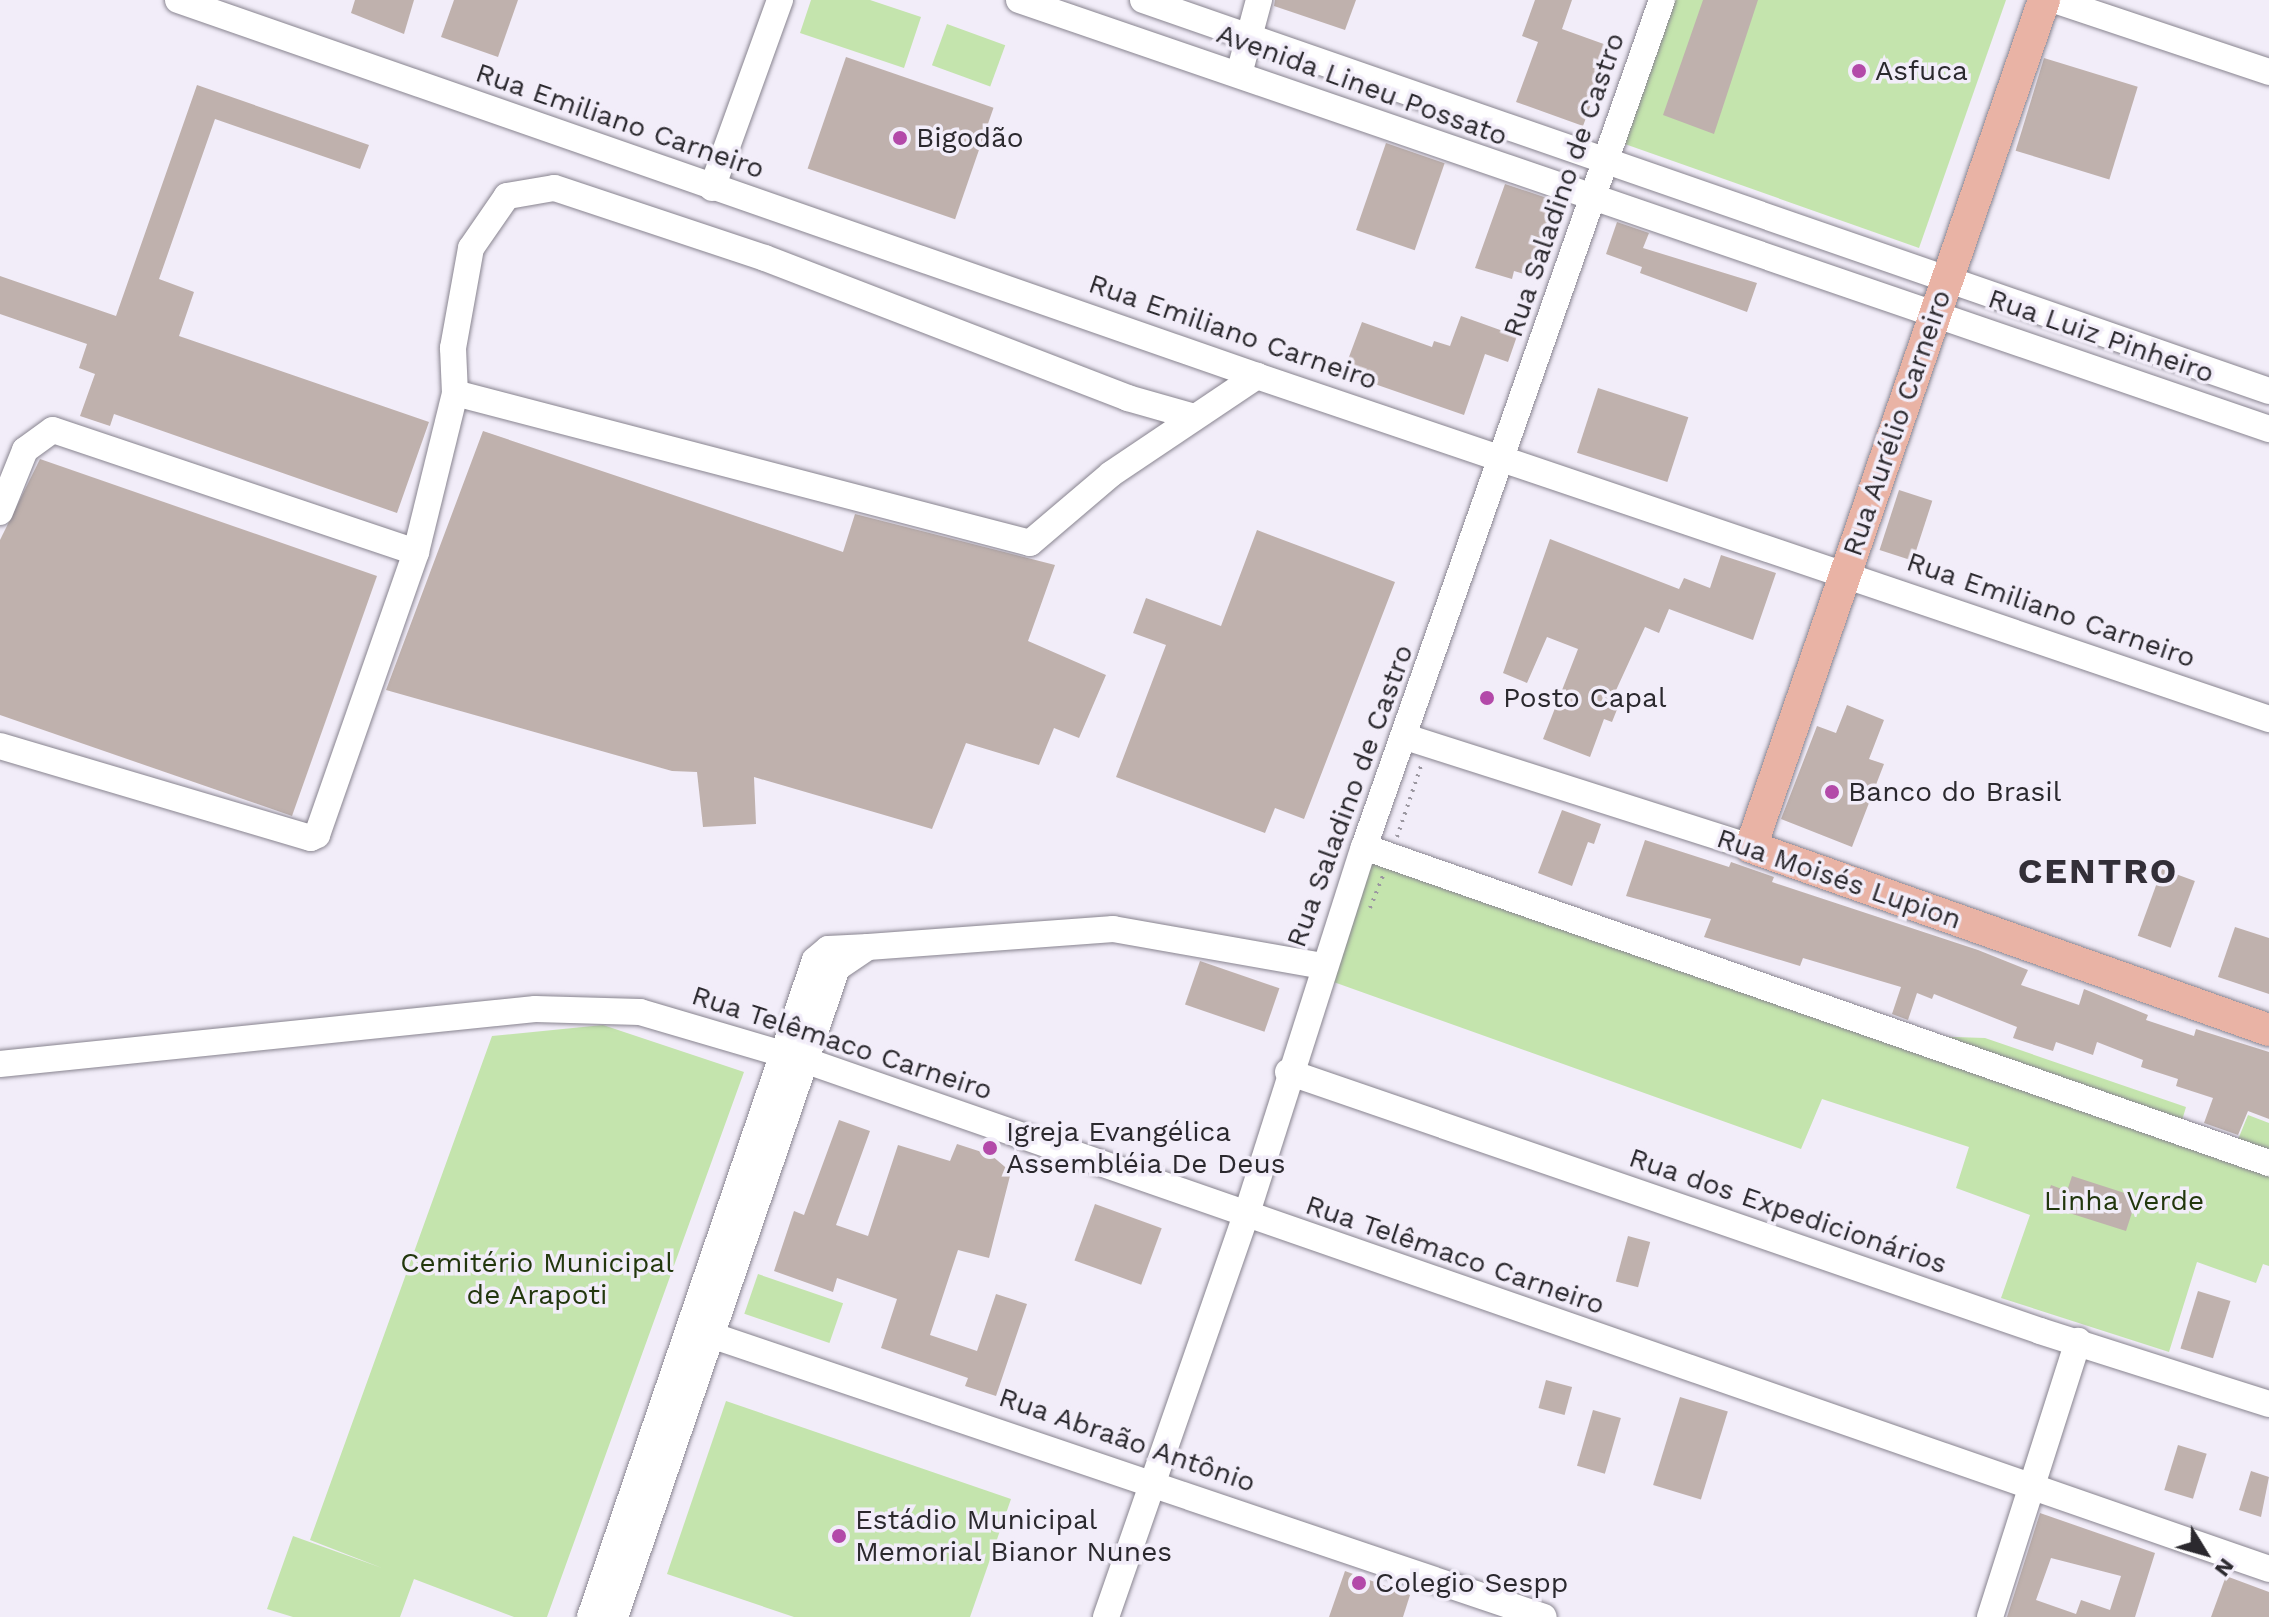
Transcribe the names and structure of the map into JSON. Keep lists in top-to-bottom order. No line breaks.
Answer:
{"streets":{"main road":["Rua Aurélio Carneiro","Rua Moisés Lupion"],"street":["Avenida Lineu Possato","Rua Emiliano Carneiro","Rua Saladino de Castro","Rua Luiz Pinheiro","Rua Telêmaco Carneiro","Rua dos Expedicionários","Rua Abraão Antônio"]},"crossings":[["Avenida Lineu Possato","Rua Saladino de Castro"],["Avenida Lineu Possato","Rua Luiz Pinheiro"],["Rua Emiliano Carneiro","Rua Saladino de Castro"],["Rua Emiliano Carneiro","Rua Aurélio Carneiro"],["Rua Saladino de Castro","Rua Luiz Pinheiro"],["Rua Saladino de Castro","Rua Moisés Lupion"],["Rua Saladino de Castro","Rua Telêmaco Carneiro"],["Rua Saladino de Castro","Rua dos Expedicionários"],["Rua Saladino de Castro","Rua Abraão Antônio"],["Rua Luiz Pinheiro","Rua Aurélio Carneiro"],["Rua Aurélio Carneiro","Rua Moisés Lupion"]],"districts":["CENTRO"],"parks":["Linha Verde","Cemitério Municipal de Arapoti"],"places":["Asfuca","Bigodão","Posto Capal","Banco do Brasil","Igreja Evangélica Assembléia De Deus","Estádio Municipal Memorial Bianor Nunes","Colegio Sespp"],"north":"bottom right"}
